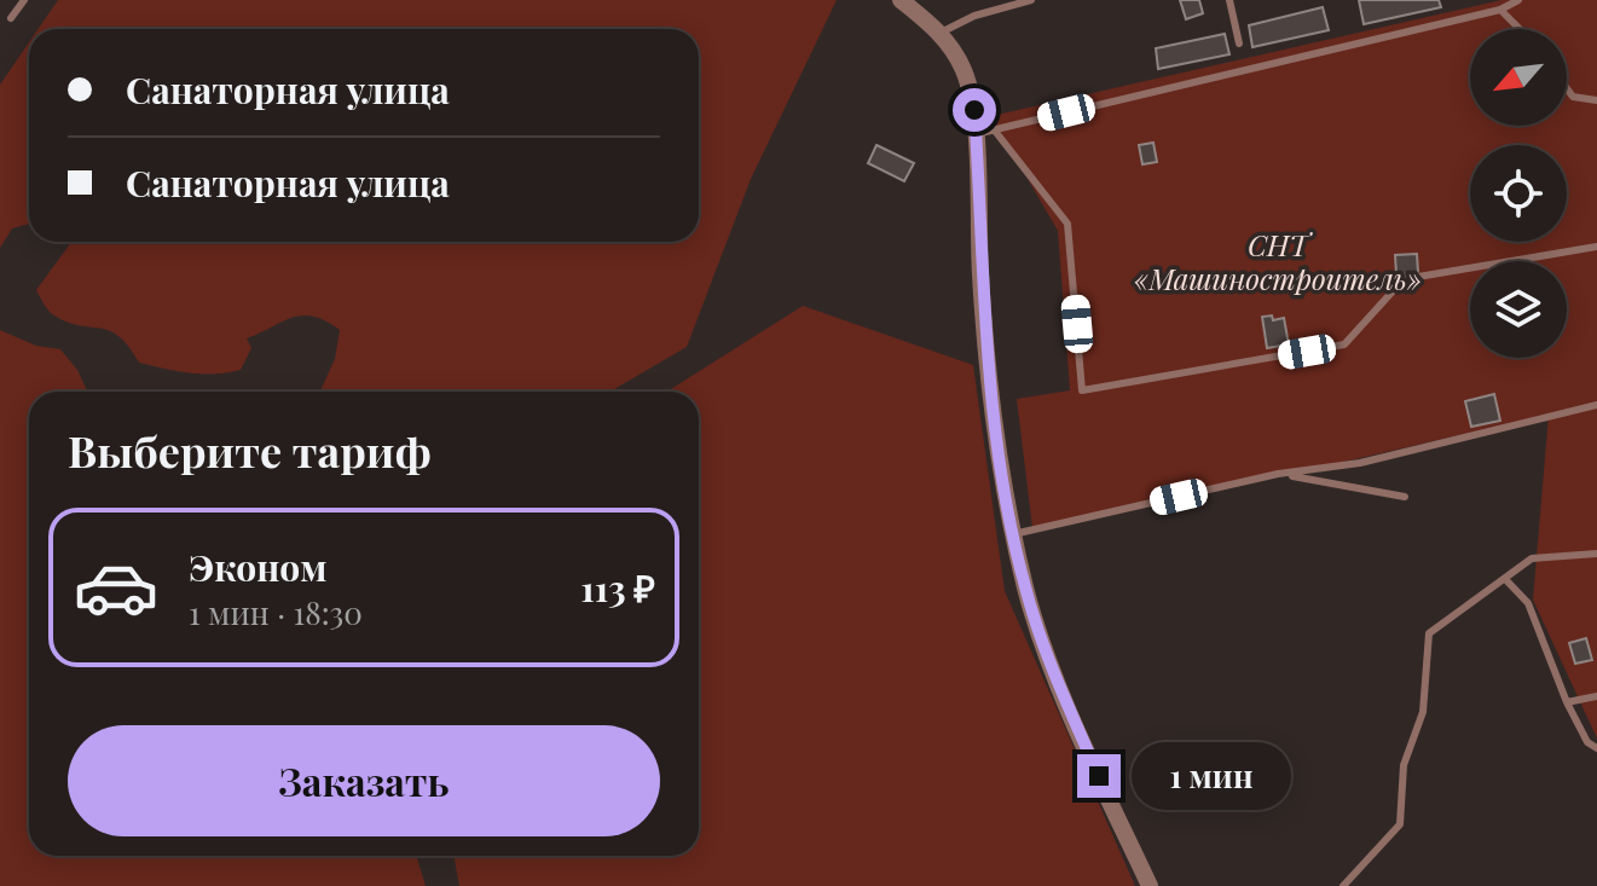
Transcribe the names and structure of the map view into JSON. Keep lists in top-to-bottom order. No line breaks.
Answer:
{"parks":["СНТ «Машиностроитель»"],"north":"bottom left","page":{"banner":["Санаторная улица","Санаторная улица"],"heading":"Выберите тариф","list":[{"name":"Эконом","note":"1 мин · 18:30","value":"113 ₽"}],"buttons":"Заказать","bubble":"1 мин"}}
